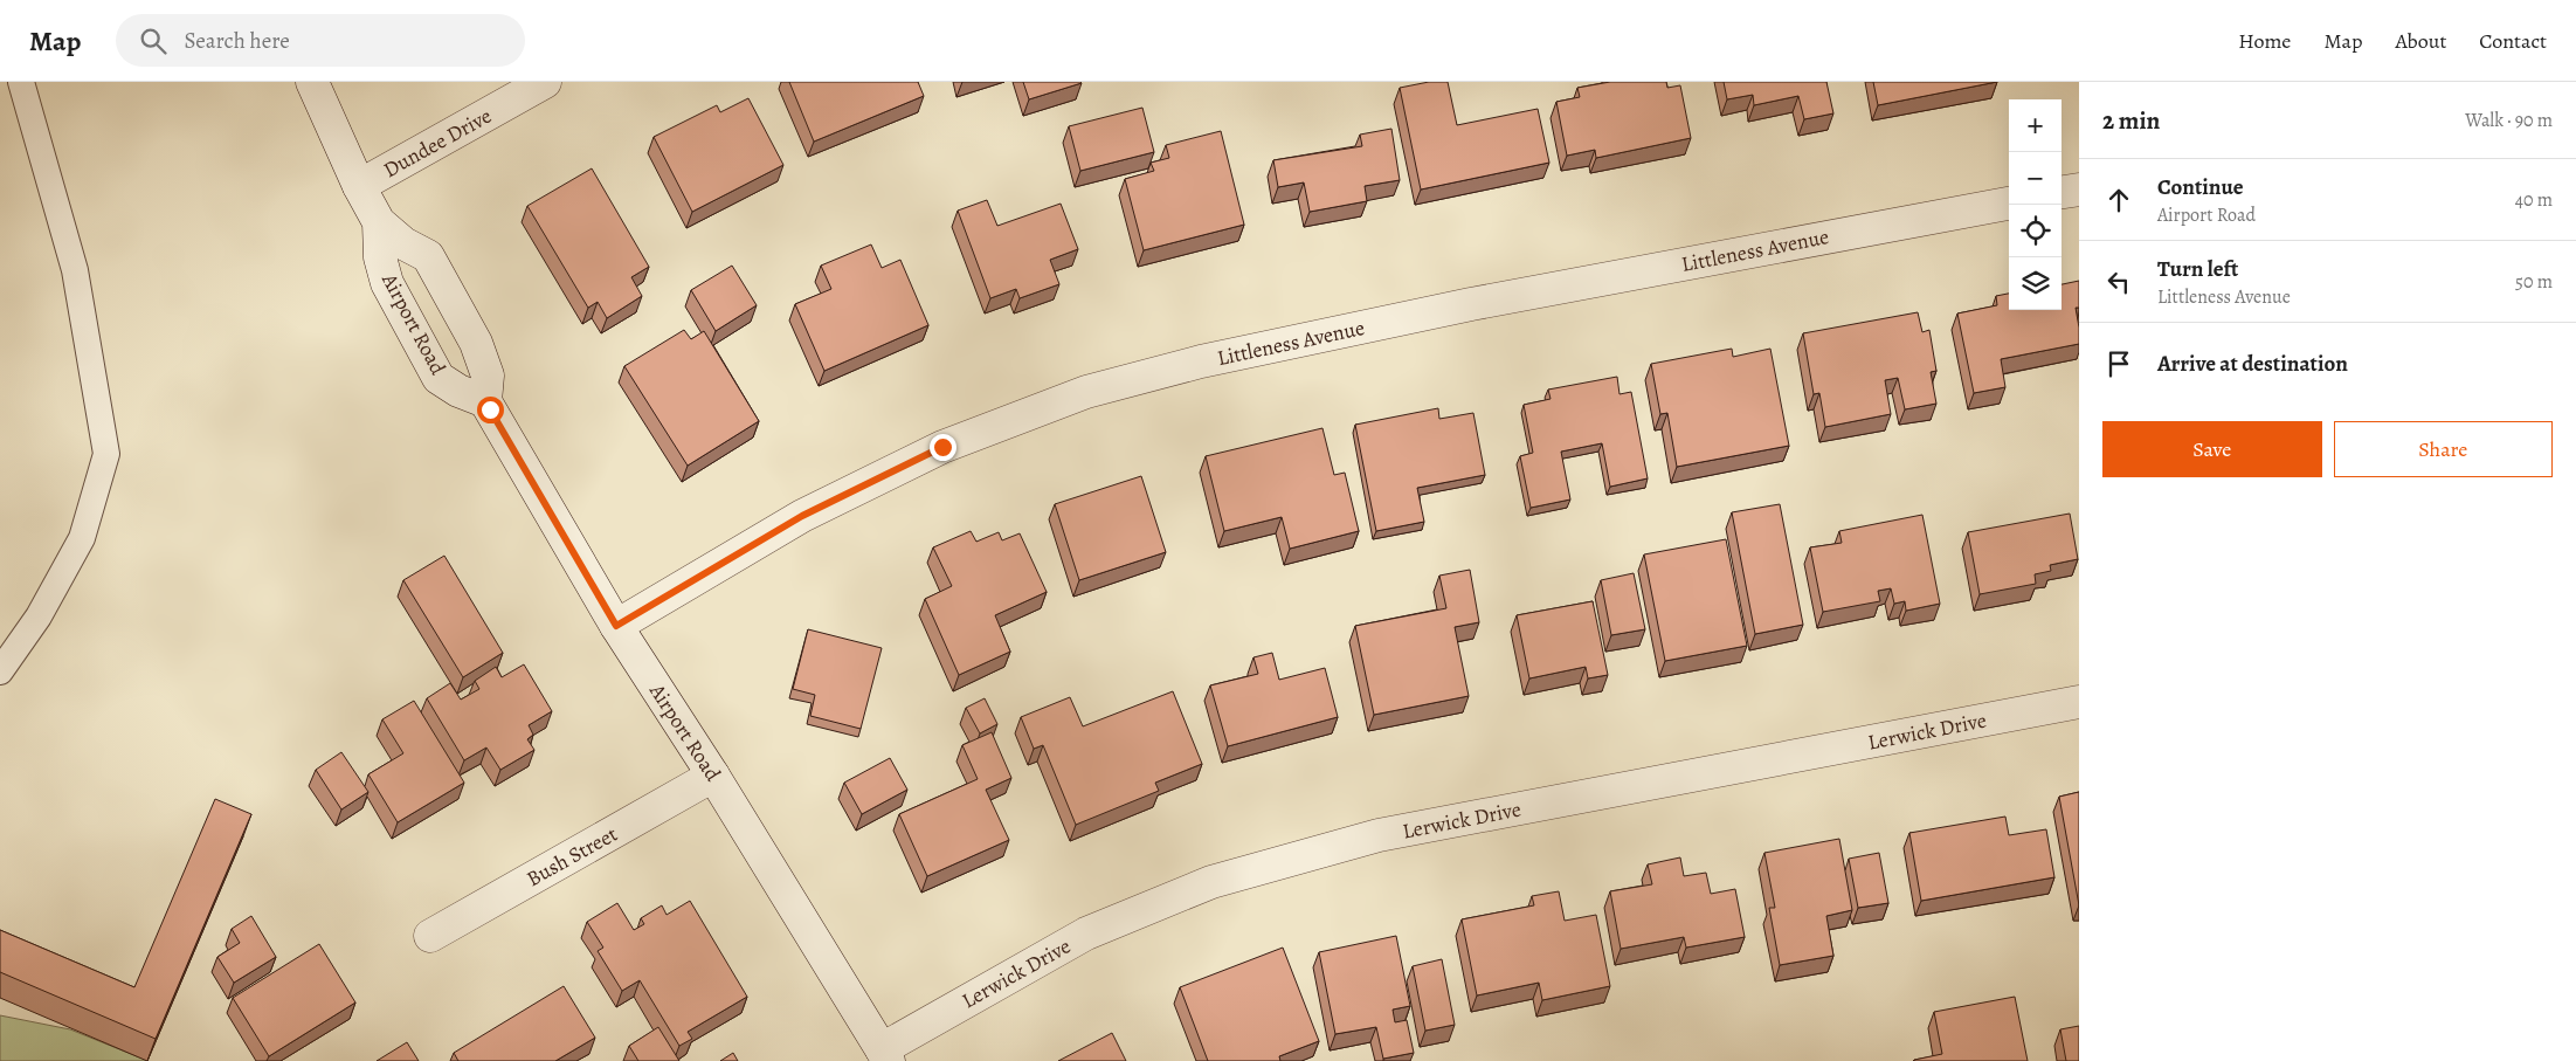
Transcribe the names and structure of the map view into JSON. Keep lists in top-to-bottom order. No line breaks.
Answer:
{"streets":{"street":["Dundee Drive","Littleness Avenue","Airport Road","Lerwick Drive","Bush Street"]},"crossings":[["Dundee Drive","Airport Road"],["Littleness Avenue","Airport Road"],["Airport Road","Lerwick Drive"],["Airport Road","Bush Street"]],"page":{"header":"Map","search":"Search here","nav":["Home","Map","About","Contact"],"heading":["2 min","Walk · 90 m"],"map_buttons":["+","−"],"list":[["Continue","Airport Road","40 m"],["Turn left","Littleness Avenue","50 m"],"Arrive at destination"],"buttons":["Save","Share"]}}
